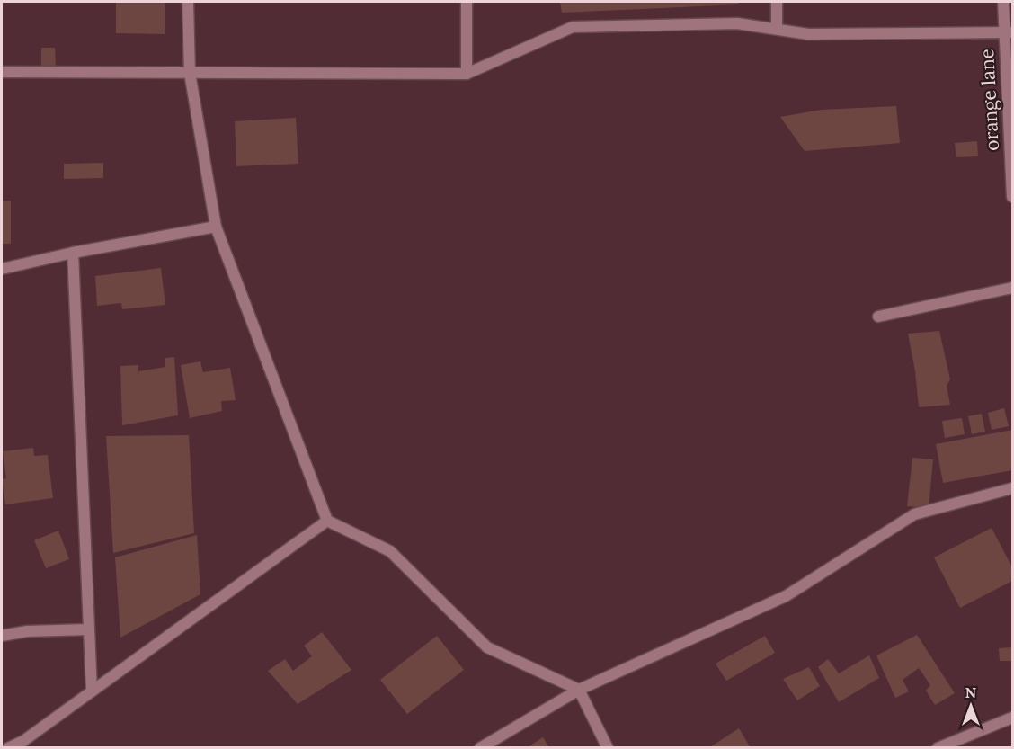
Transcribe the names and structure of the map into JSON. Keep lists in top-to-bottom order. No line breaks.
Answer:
{"streets":{"street":["orange lane"]},"north":"top"}
